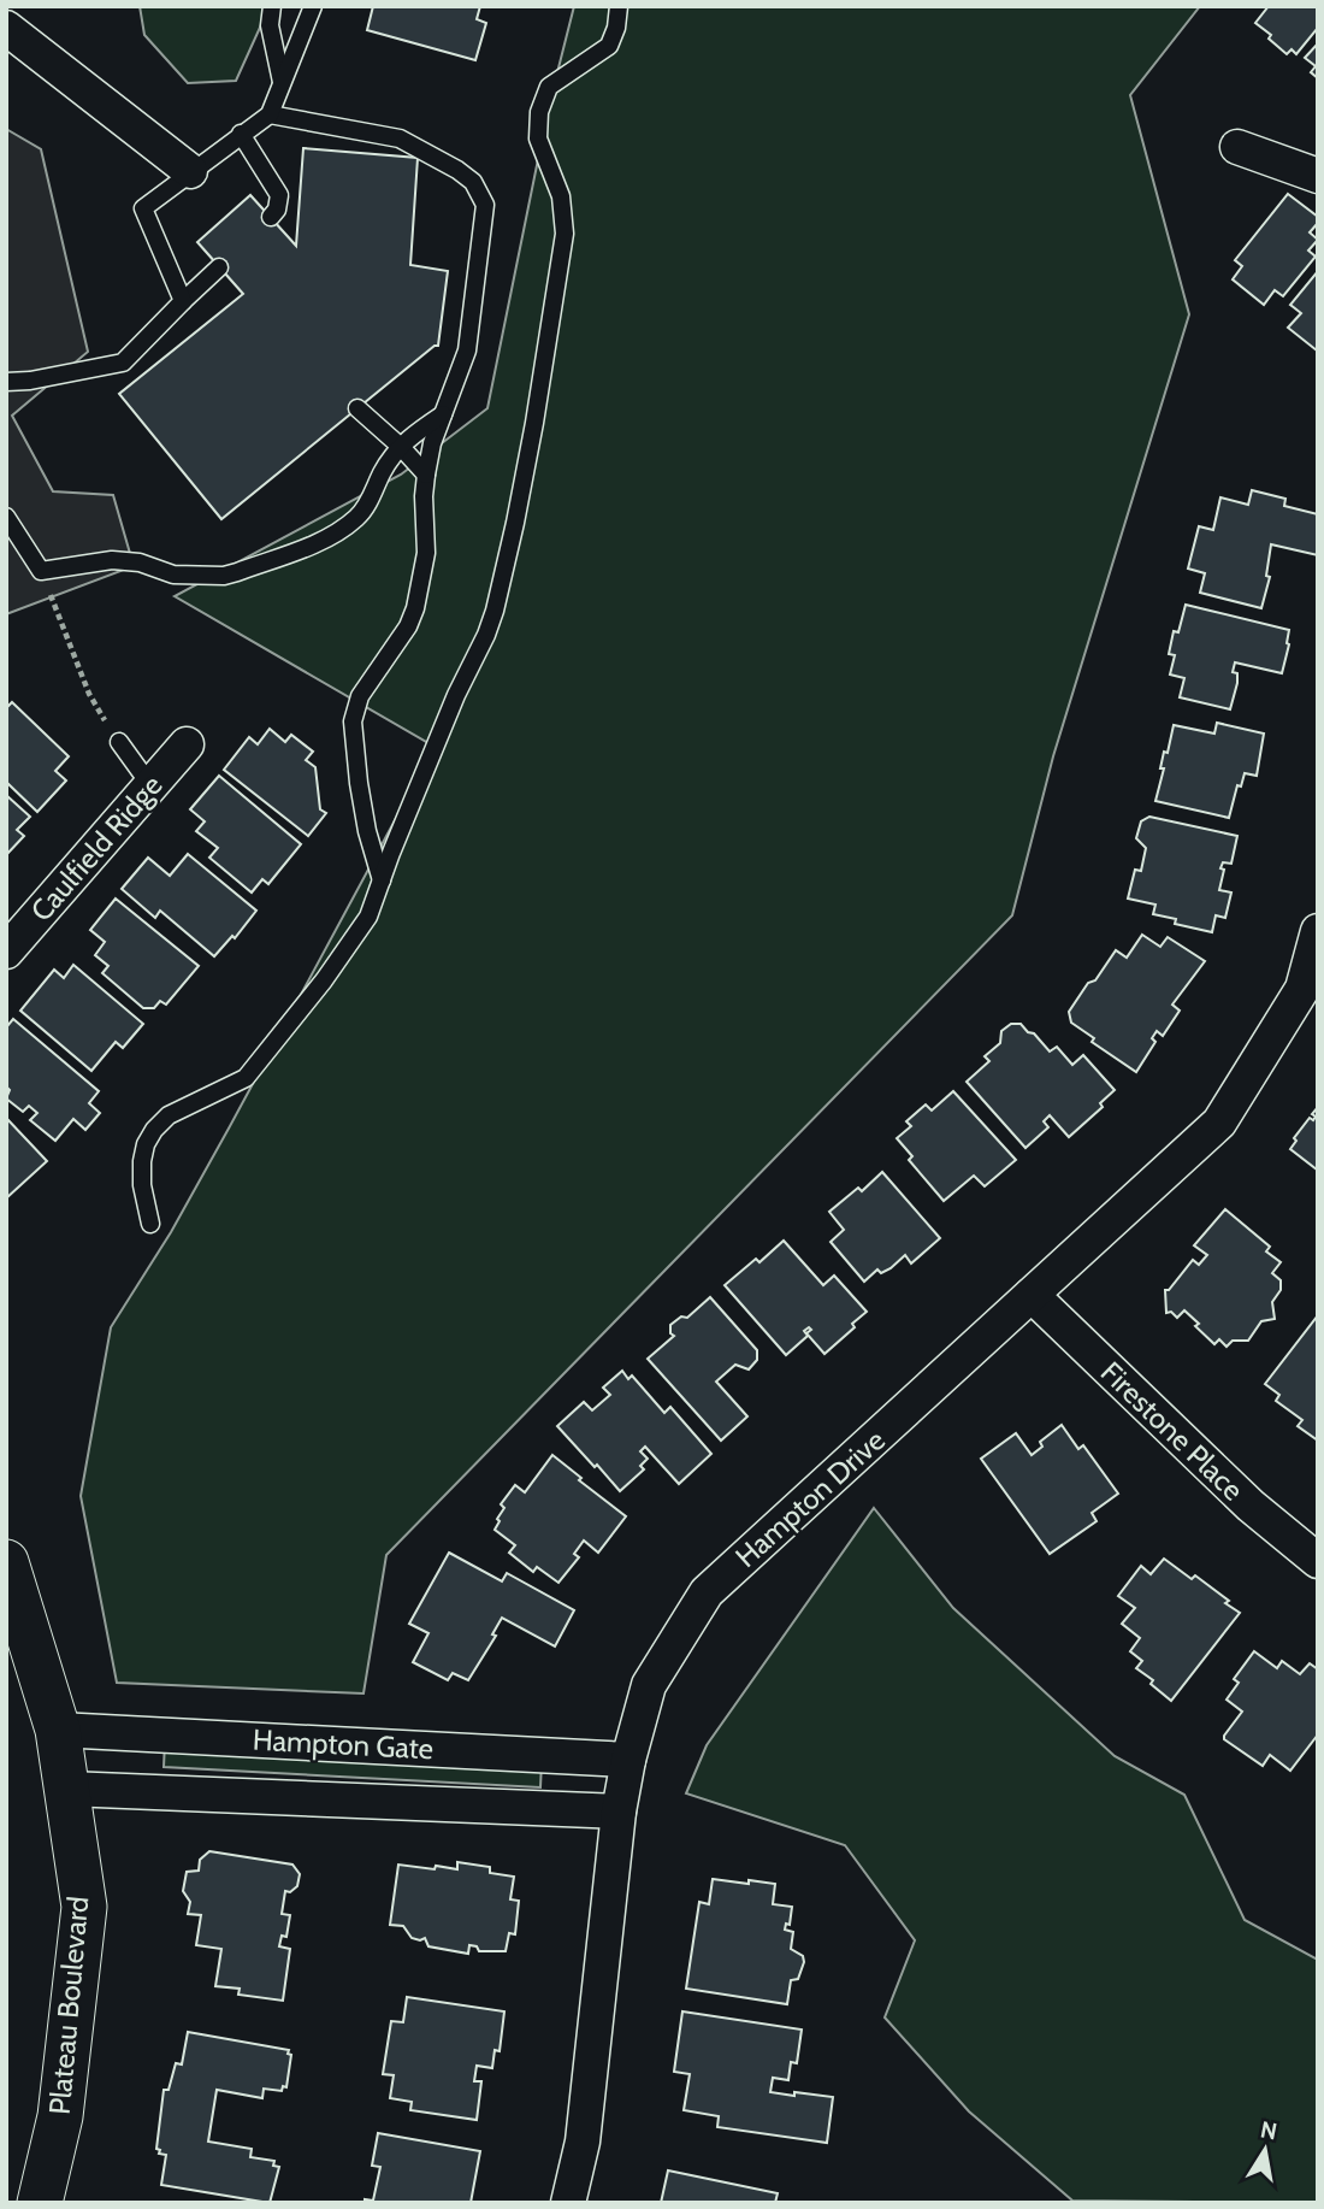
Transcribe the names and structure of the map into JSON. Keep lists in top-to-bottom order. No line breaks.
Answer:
{"streets":{"street":["Caulfield Ridge","Firestone Place","Hampton Drive","Hampton Gate","Plateau Boulevard"]},"crossings":[["Firestone Place","Hampton Drive"],["Hampton Drive","Hampton Gate"],["Hampton Gate","Plateau Boulevard"]],"north":"top"}
